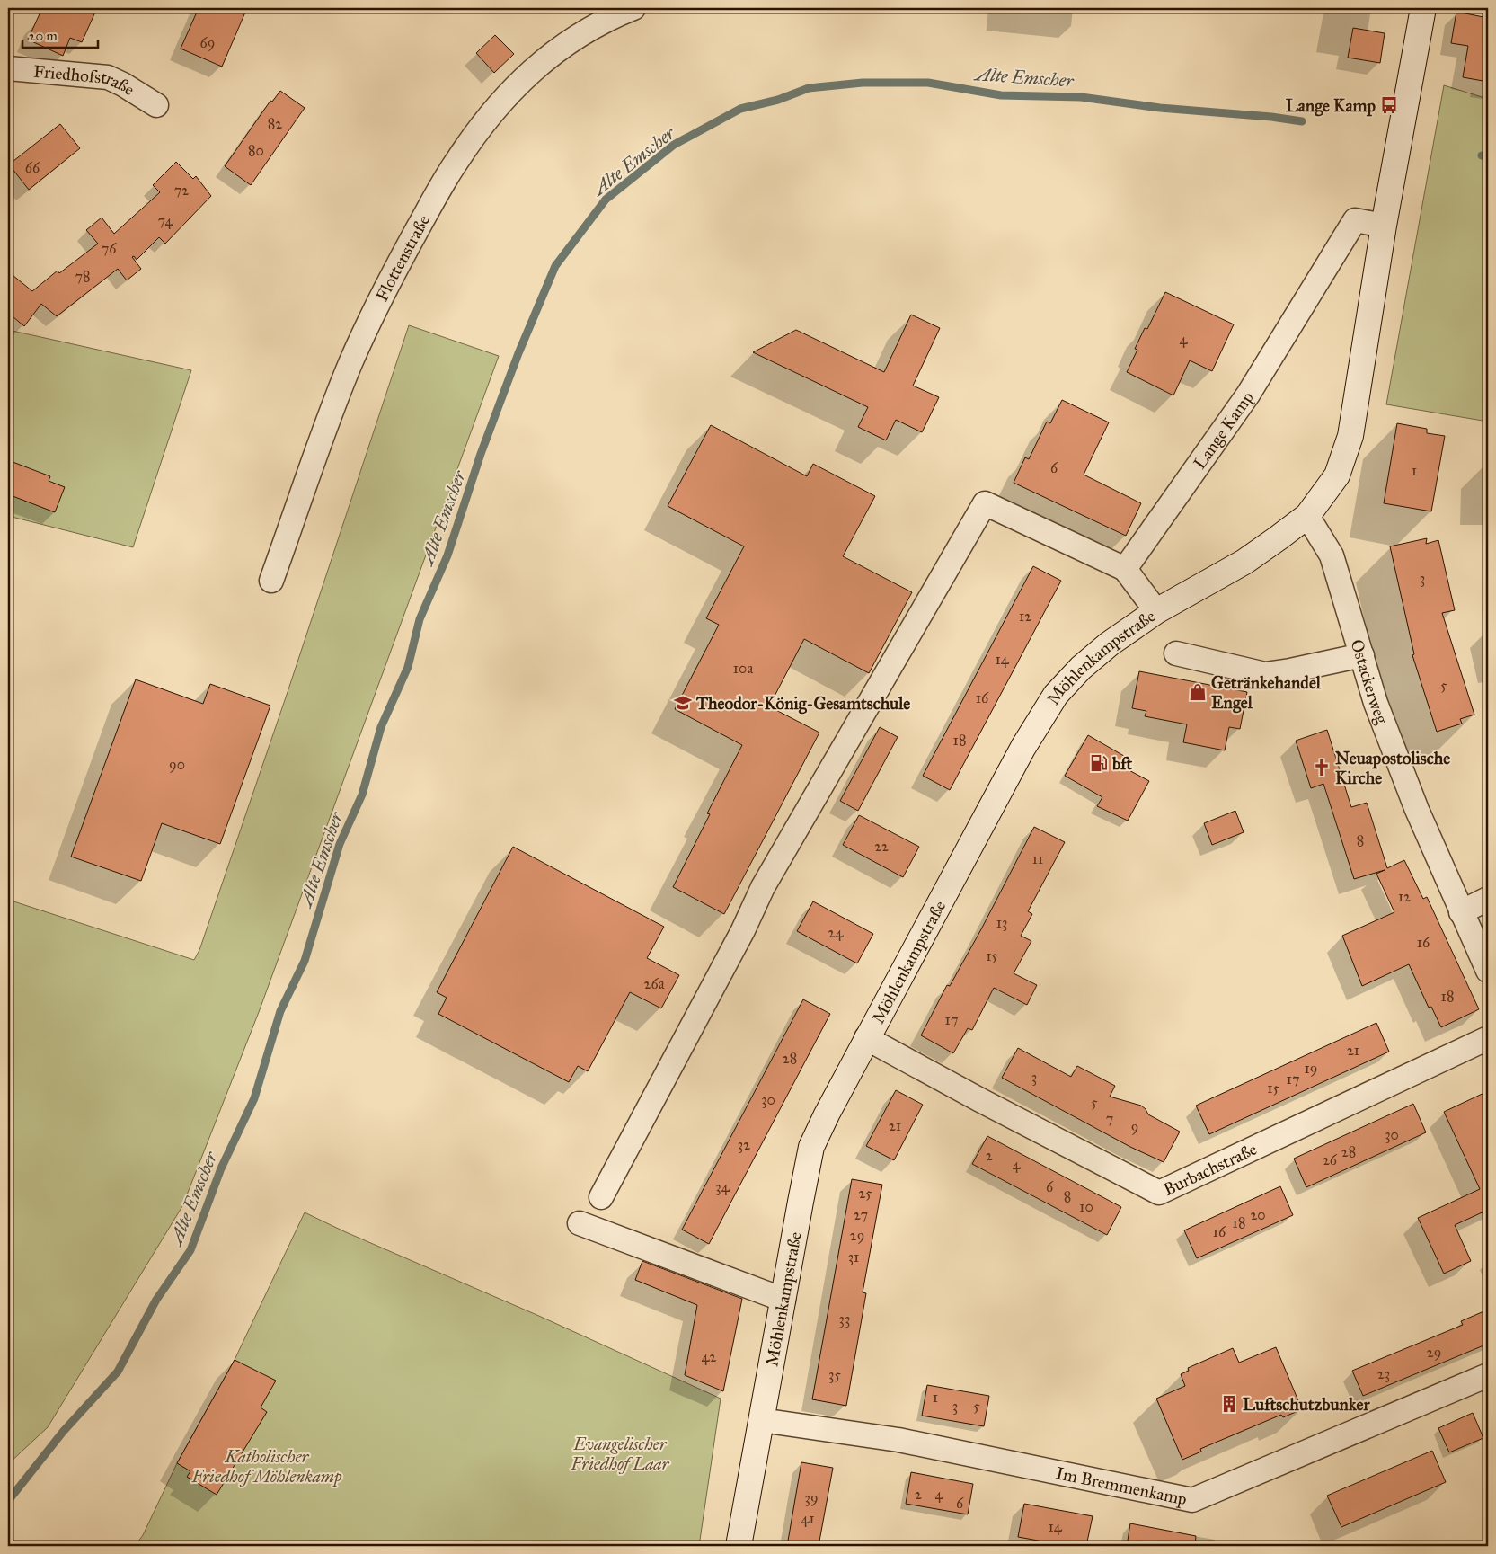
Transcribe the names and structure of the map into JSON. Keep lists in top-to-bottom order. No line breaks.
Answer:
{"streets":{"street":["Friedhofstraße","Flottenstraße","Lange Kamp","Möhlenkampstraße","Ostackerweg","Burbachstraße","Im Bremmenkamp"]},"crossings":[["Möhlenkampstraße","Ostackerweg"],["Möhlenkampstraße","Burbachstraße"],["Möhlenkampstraße","Im Bremmenkamp"]],"water":["Alte Emscher"],"parks":["Evangelischer Friedhof Laar","Katholischer Friedhof Möhlenkamp"],"places":{"bus stop":["Lange Kamp"],"shop":["Getränkehandel Engel"],"school or university":["Theodor-König-Gesamtschule"],"fuel station":["bft"],"church":["Neuapostolische Kirche"],"building":["Luftschutzbunker"]},"house_numbers":["69","82","80","66","72","74","76","78","4","6","1","3","12","14","10a","5","16","18","90","8","22","11","12","13","24","16","15","26a","18","17","21","28","19","3","17","15","30","5","7","21","9","30","32","28","2","26","4","34","6","25","8","10","27","20","18","16","29","31","33","29","42","23","35","1","3","5","2","4","39","6","41","14"],"scale_bar":"20 m"}
